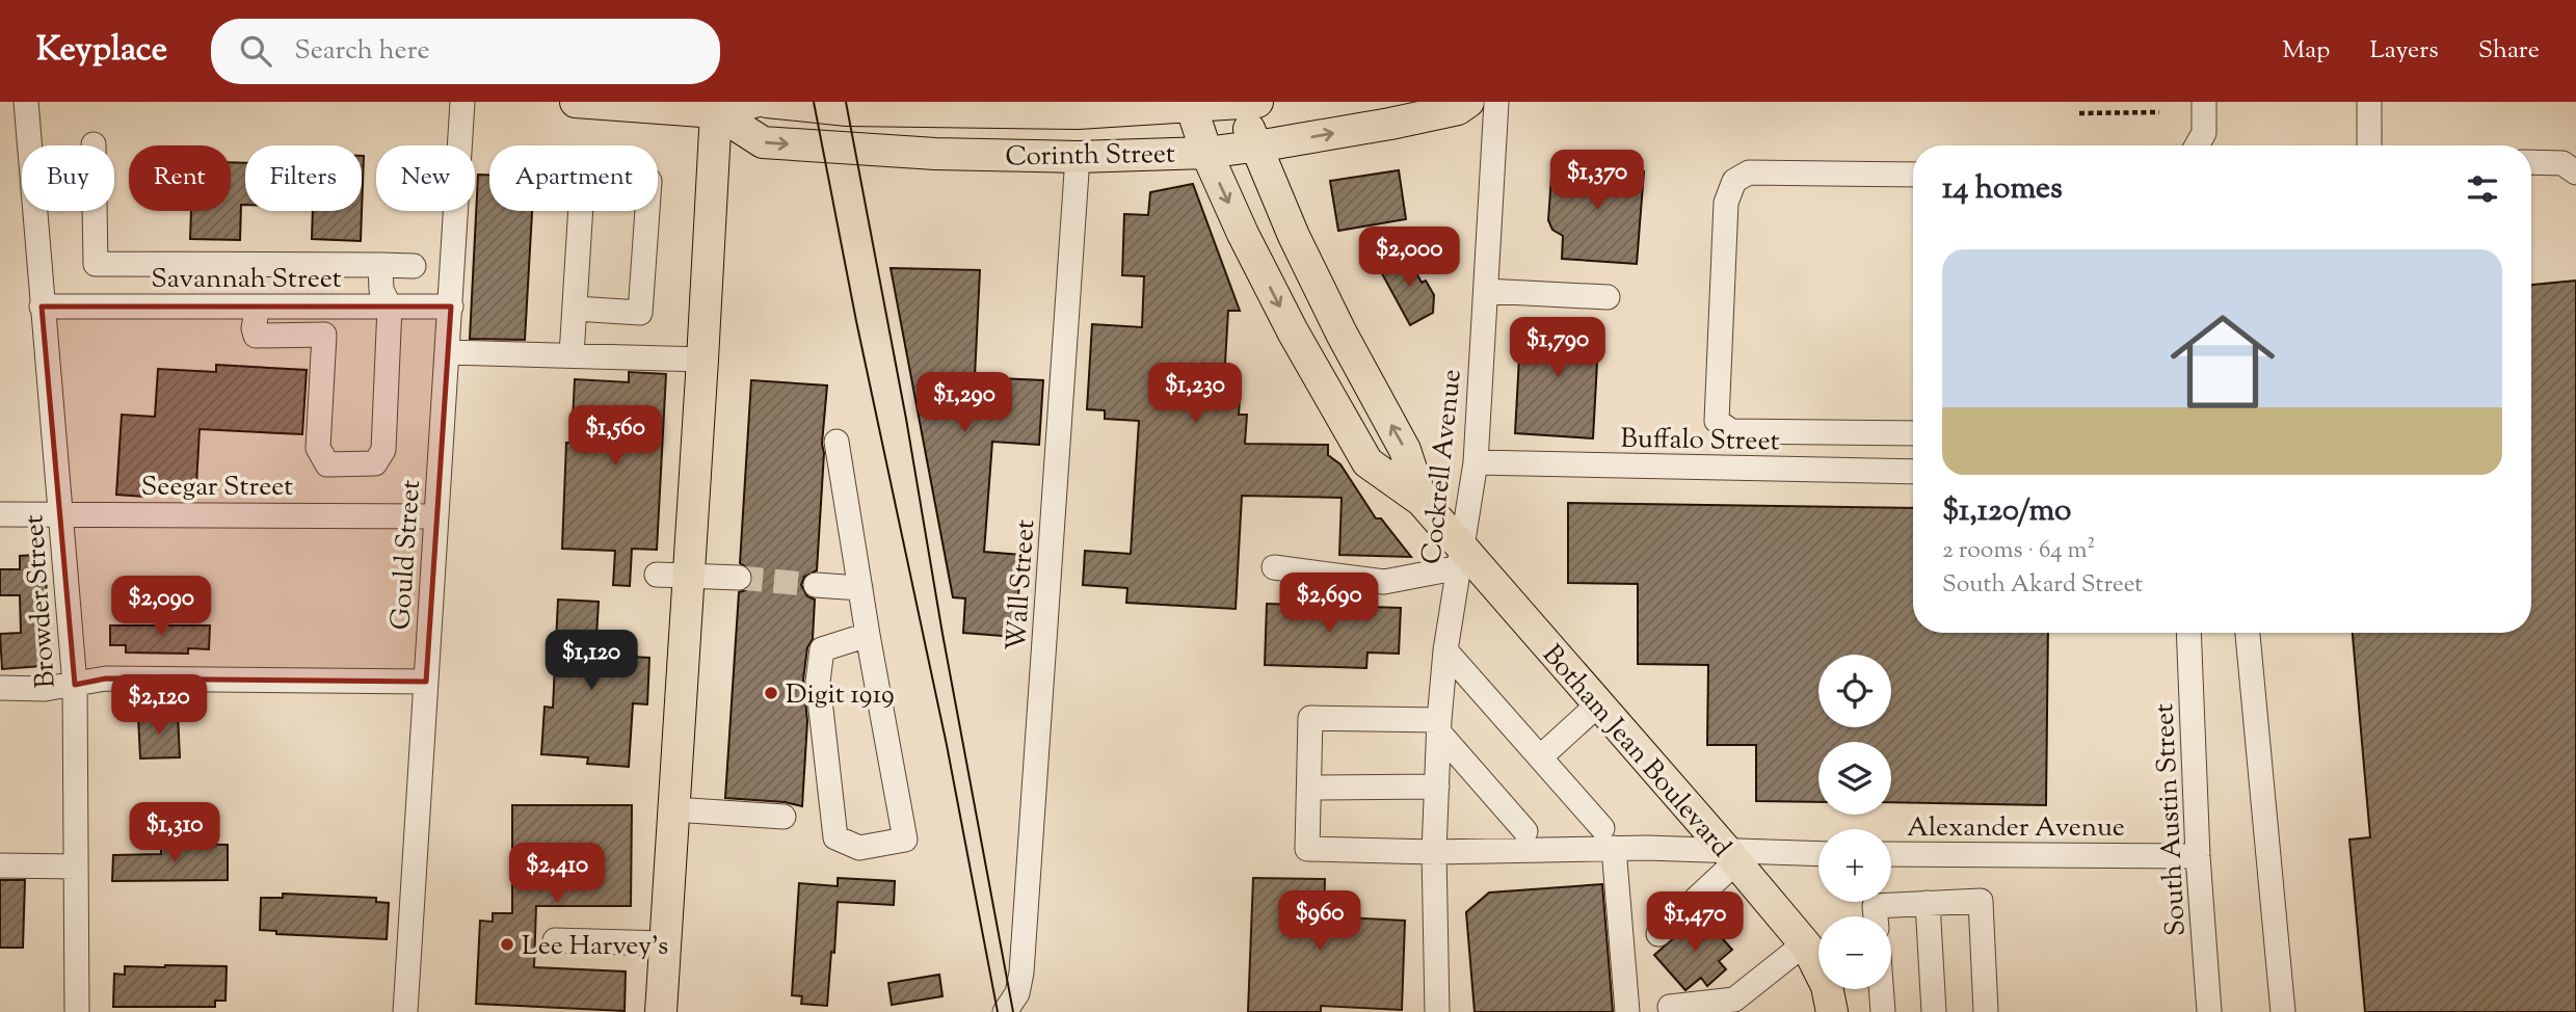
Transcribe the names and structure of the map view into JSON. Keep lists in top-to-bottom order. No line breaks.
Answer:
{"streets":{"main road":["Corinth Street","Botham Jean Boulevard"],"street":["Savannah Street","Buffalo Street","Cockrell Avenue","Seegar Street","Gould Street","Wall Street","Browder Street","South Austin Street","Alexander Avenue"]},"crossings":[["Corinth Street","Wall Street"],["Corinth Street","Botham Jean Boulevard"],["Savannah Street","Gould Street"],["Savannah Street","Browder Street"],["Buffalo Street","Cockrell Avenue"],["Cockrell Avenue","Botham Jean Boulevard"],["Seegar Street","Gould Street"],["Seegar Street","Browder Street"],["South Austin Street","Alexander Avenue"]],"places":["Digit 1919","Lee Harvey's"],"page":{"header":"Keyplace","search":"Search here","nav":["Map","Layers","Share"],"chip":["Buy","Rent","Filters","New","Apartment"],"heading":"14 homes","price":["$1,370","$2,000","$1,790","$1,230","$1,290","$1,560","$2,690","$2,090","$1,120","$2,120","$1,310","$2,410","$960","$1,470"],"list":[{"name":"$1,120/mo","note":"2 rooms · 64 m² · South Akard Street"}],"map_buttons":["+","−"]}}
